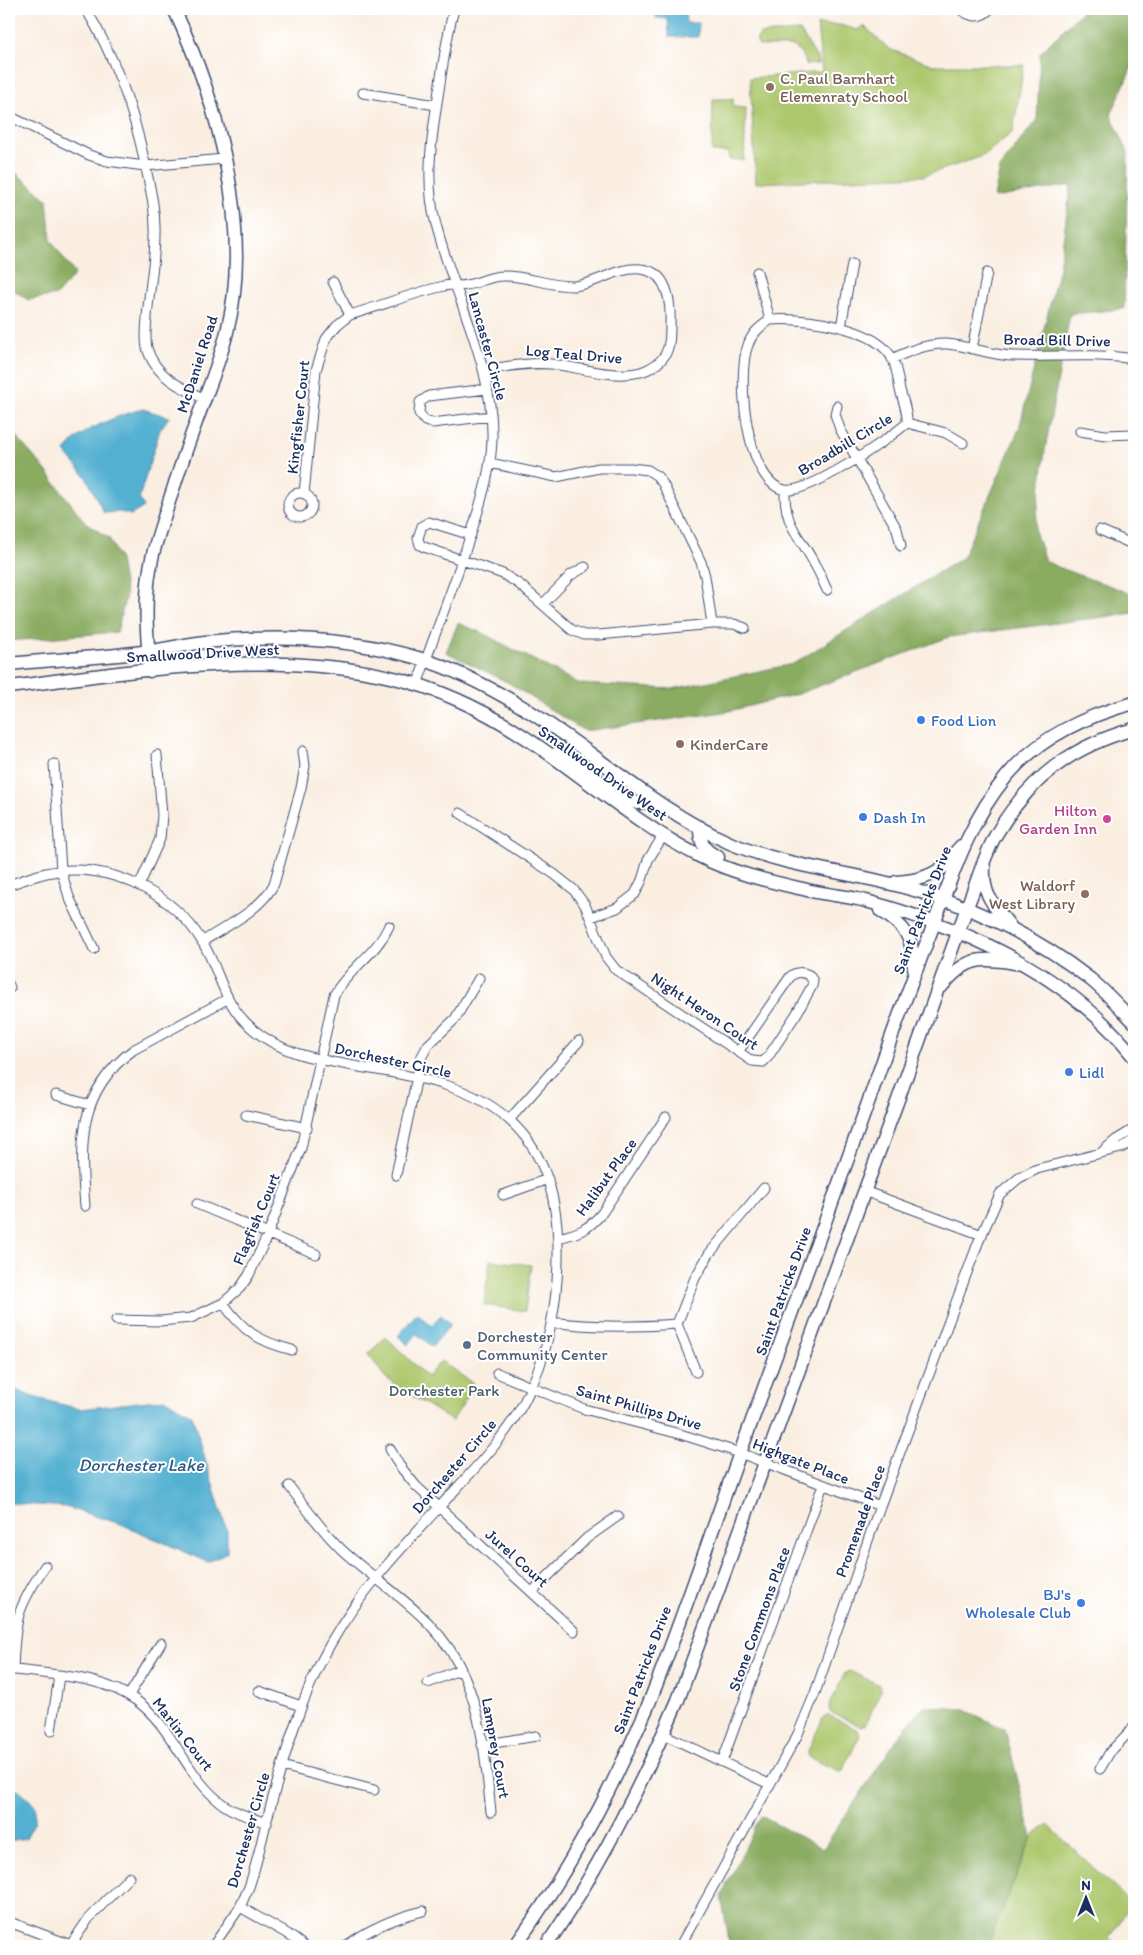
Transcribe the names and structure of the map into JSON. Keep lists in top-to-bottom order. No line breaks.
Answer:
{"streets":{"main road":["McDaniel Road","Smallwood Drive West","Saint Patricks Drive"],"street":["Broad Bill Drive","Lancaster Circle","Log Teal Drive","Kingfisher Court","Broadbill Circle","Night Heron Court","Dorchester Circle","Halibut Place","Flagfish Court","Saint Phillips Drive","Highgate Place","Promenade Place","Jurel Court","Stone Commons Place","Marlin Court","Lamprey Court"]},"crossings":[["Broad Bill Drive","Broadbill Circle"],["Lancaster Circle","Log Teal Drive"],["Lancaster Circle","Kingfisher Court"],["Lancaster Circle","Smallwood Drive West"],["Log Teal Drive","Kingfisher Court"],["McDaniel Road","Smallwood Drive West"],["Smallwood Drive West","Saint Patricks Drive"],["Saint Patricks Drive","Saint Phillips Drive"],["Saint Patricks Drive","Highgate Place"],["Dorchester Circle","Halibut Place"],["Dorchester Circle","Flagfish Court"],["Dorchester Circle","Saint Phillips Drive"],["Dorchester Circle","Jurel Court"],["Dorchester Circle","Marlin Court"],["Dorchester Circle","Lamprey Court"],["Saint Phillips Drive","Highgate Place"],["Highgate Place","Promenade Place"],["Highgate Place","Stone Commons Place"]],"water":["Dorchester Lake"],"parks":["Dorchester Park"],"places":["C. Paul Barnhart Elemenraty School","Food Lion","KinderCare","Dash In","Hilton Garden Inn","Waldorf West Library","Lidl","Dorchester Community Center","BJ's Wholesale Club"],"north":"top"}
